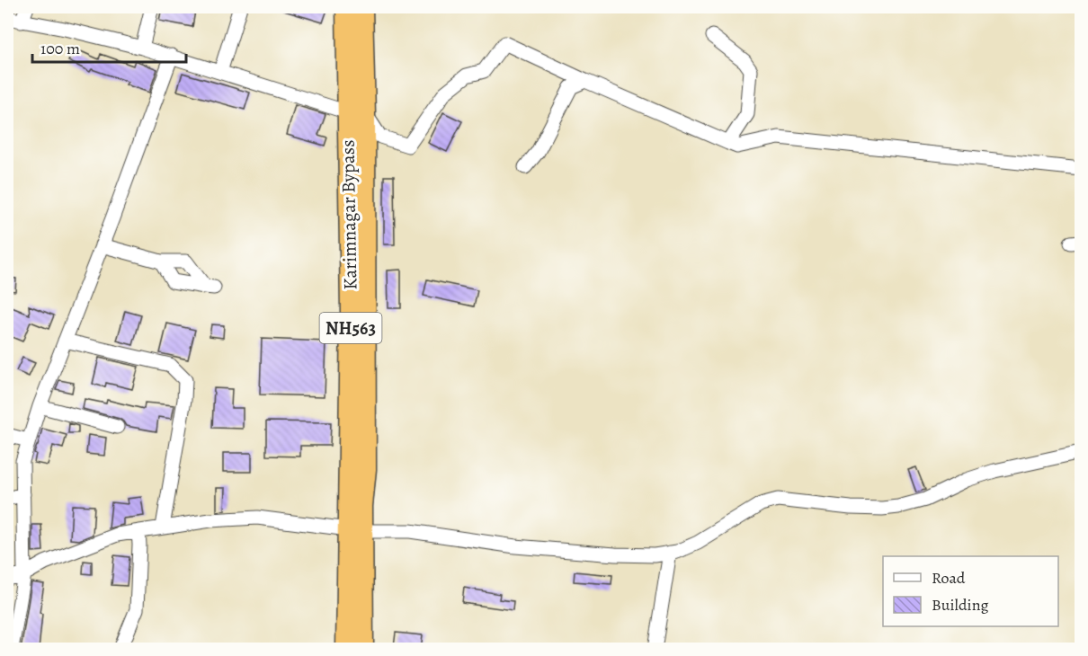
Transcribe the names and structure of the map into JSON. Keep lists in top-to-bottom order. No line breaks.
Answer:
{"streets":{"highway":["Karimnagar Bypass","NH563"]},"crossings":[["Karimnagar Bypass","NH563"]],"legend":["Road","Building"],"scale_bar":"100 m"}
